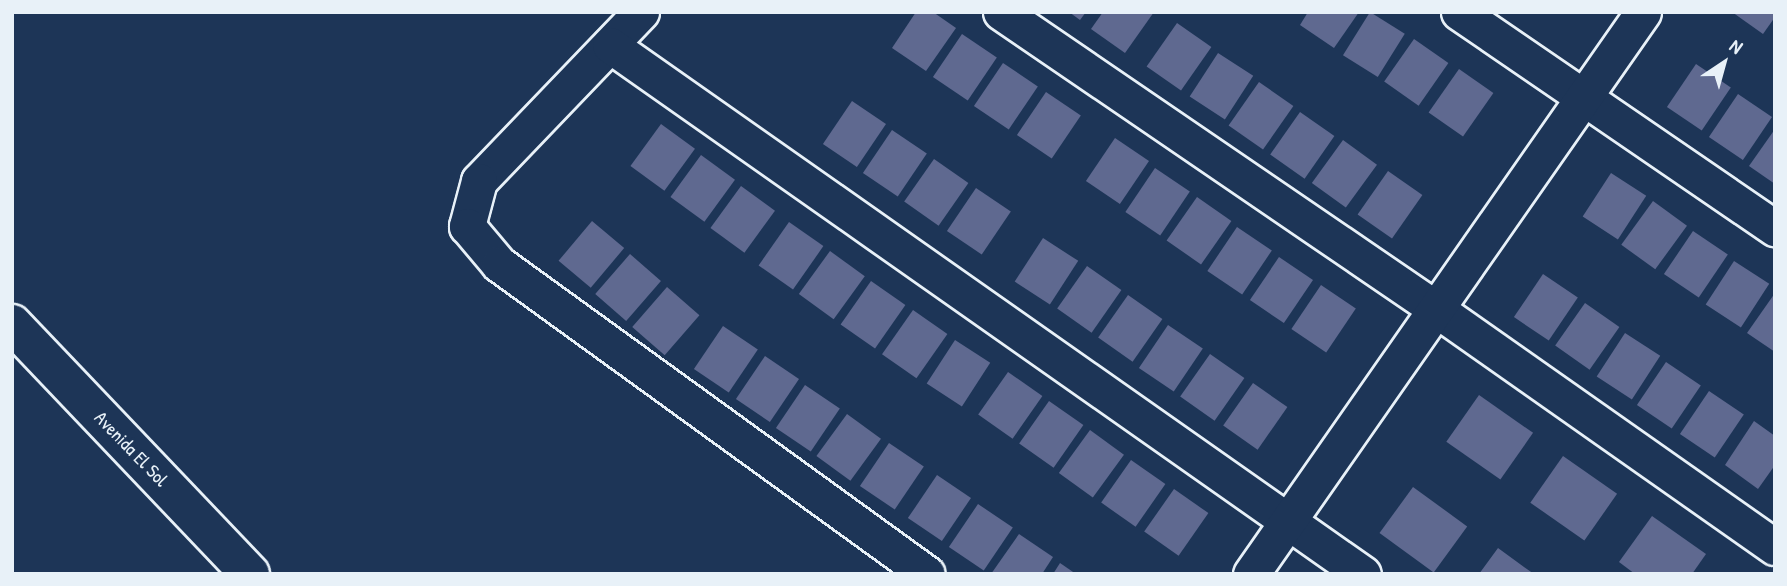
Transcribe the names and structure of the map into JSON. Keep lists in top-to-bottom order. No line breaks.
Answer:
{"streets":{"street":["Avenida El Sol"]},"north":"top right"}
